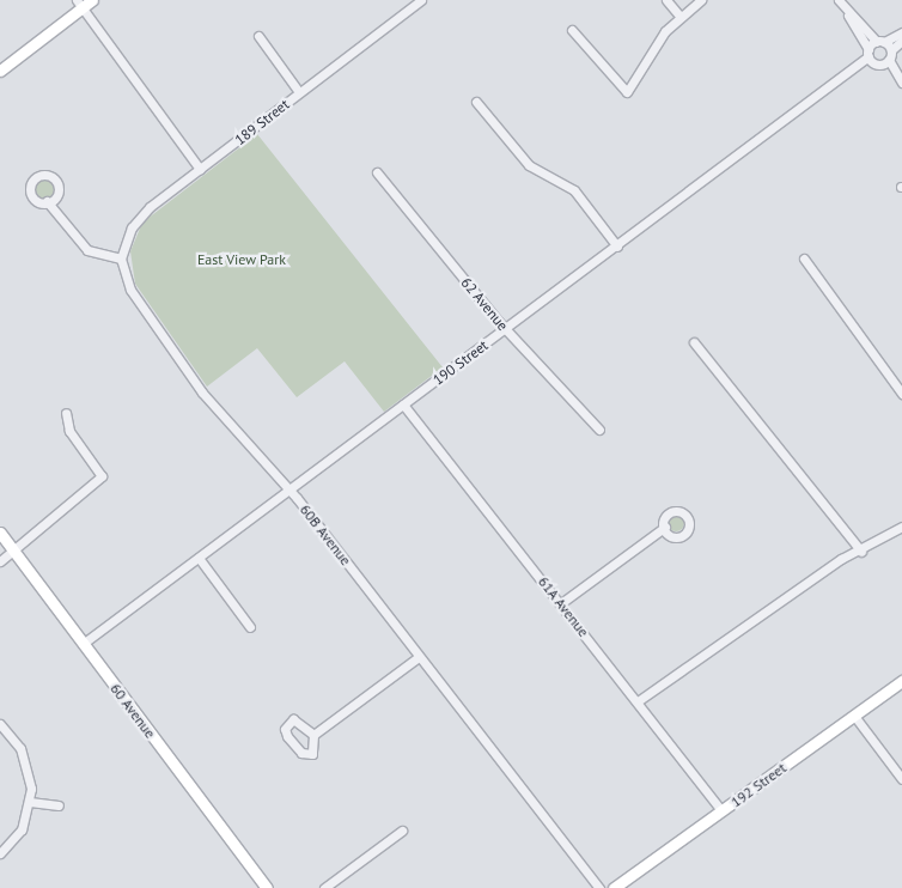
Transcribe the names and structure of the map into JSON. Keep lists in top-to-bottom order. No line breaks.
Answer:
{"streets":{"street":["189 Street","62 Avenue","190 Street","60B Avenue","61A Avenue","60 Avenue","192 Street"]},"crossings":[["189 Street","60B Avenue"],["62 Avenue","190 Street"],["190 Street","60B Avenue"],["190 Street","61A Avenue"],["190 Street","60 Avenue"],["61A Avenue","192 Street"]],"parks":["East View Park"]}
